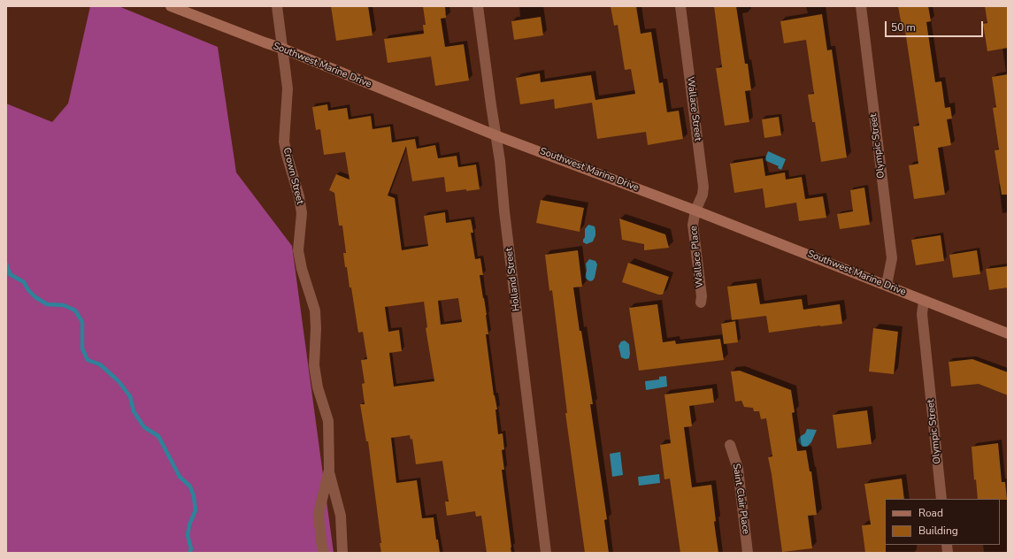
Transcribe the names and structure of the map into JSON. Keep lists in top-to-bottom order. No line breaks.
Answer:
{"streets":{"main road":["Southwest Marine Drive"],"street":["Wallace Street","Olympic Street","Crown Street","Wallace Place","Holland Street","Saint Clair Place"]},"crossings":[["Southwest Marine Drive","Wallace Street"],["Southwest Marine Drive","Olympic Street"],["Southwest Marine Drive","Crown Street"],["Southwest Marine Drive","Wallace Place"],["Southwest Marine Drive","Holland Street"],["Wallace Street","Wallace Place"]],"legend":["Road","Building"],"scale_bar":"50 m"}
